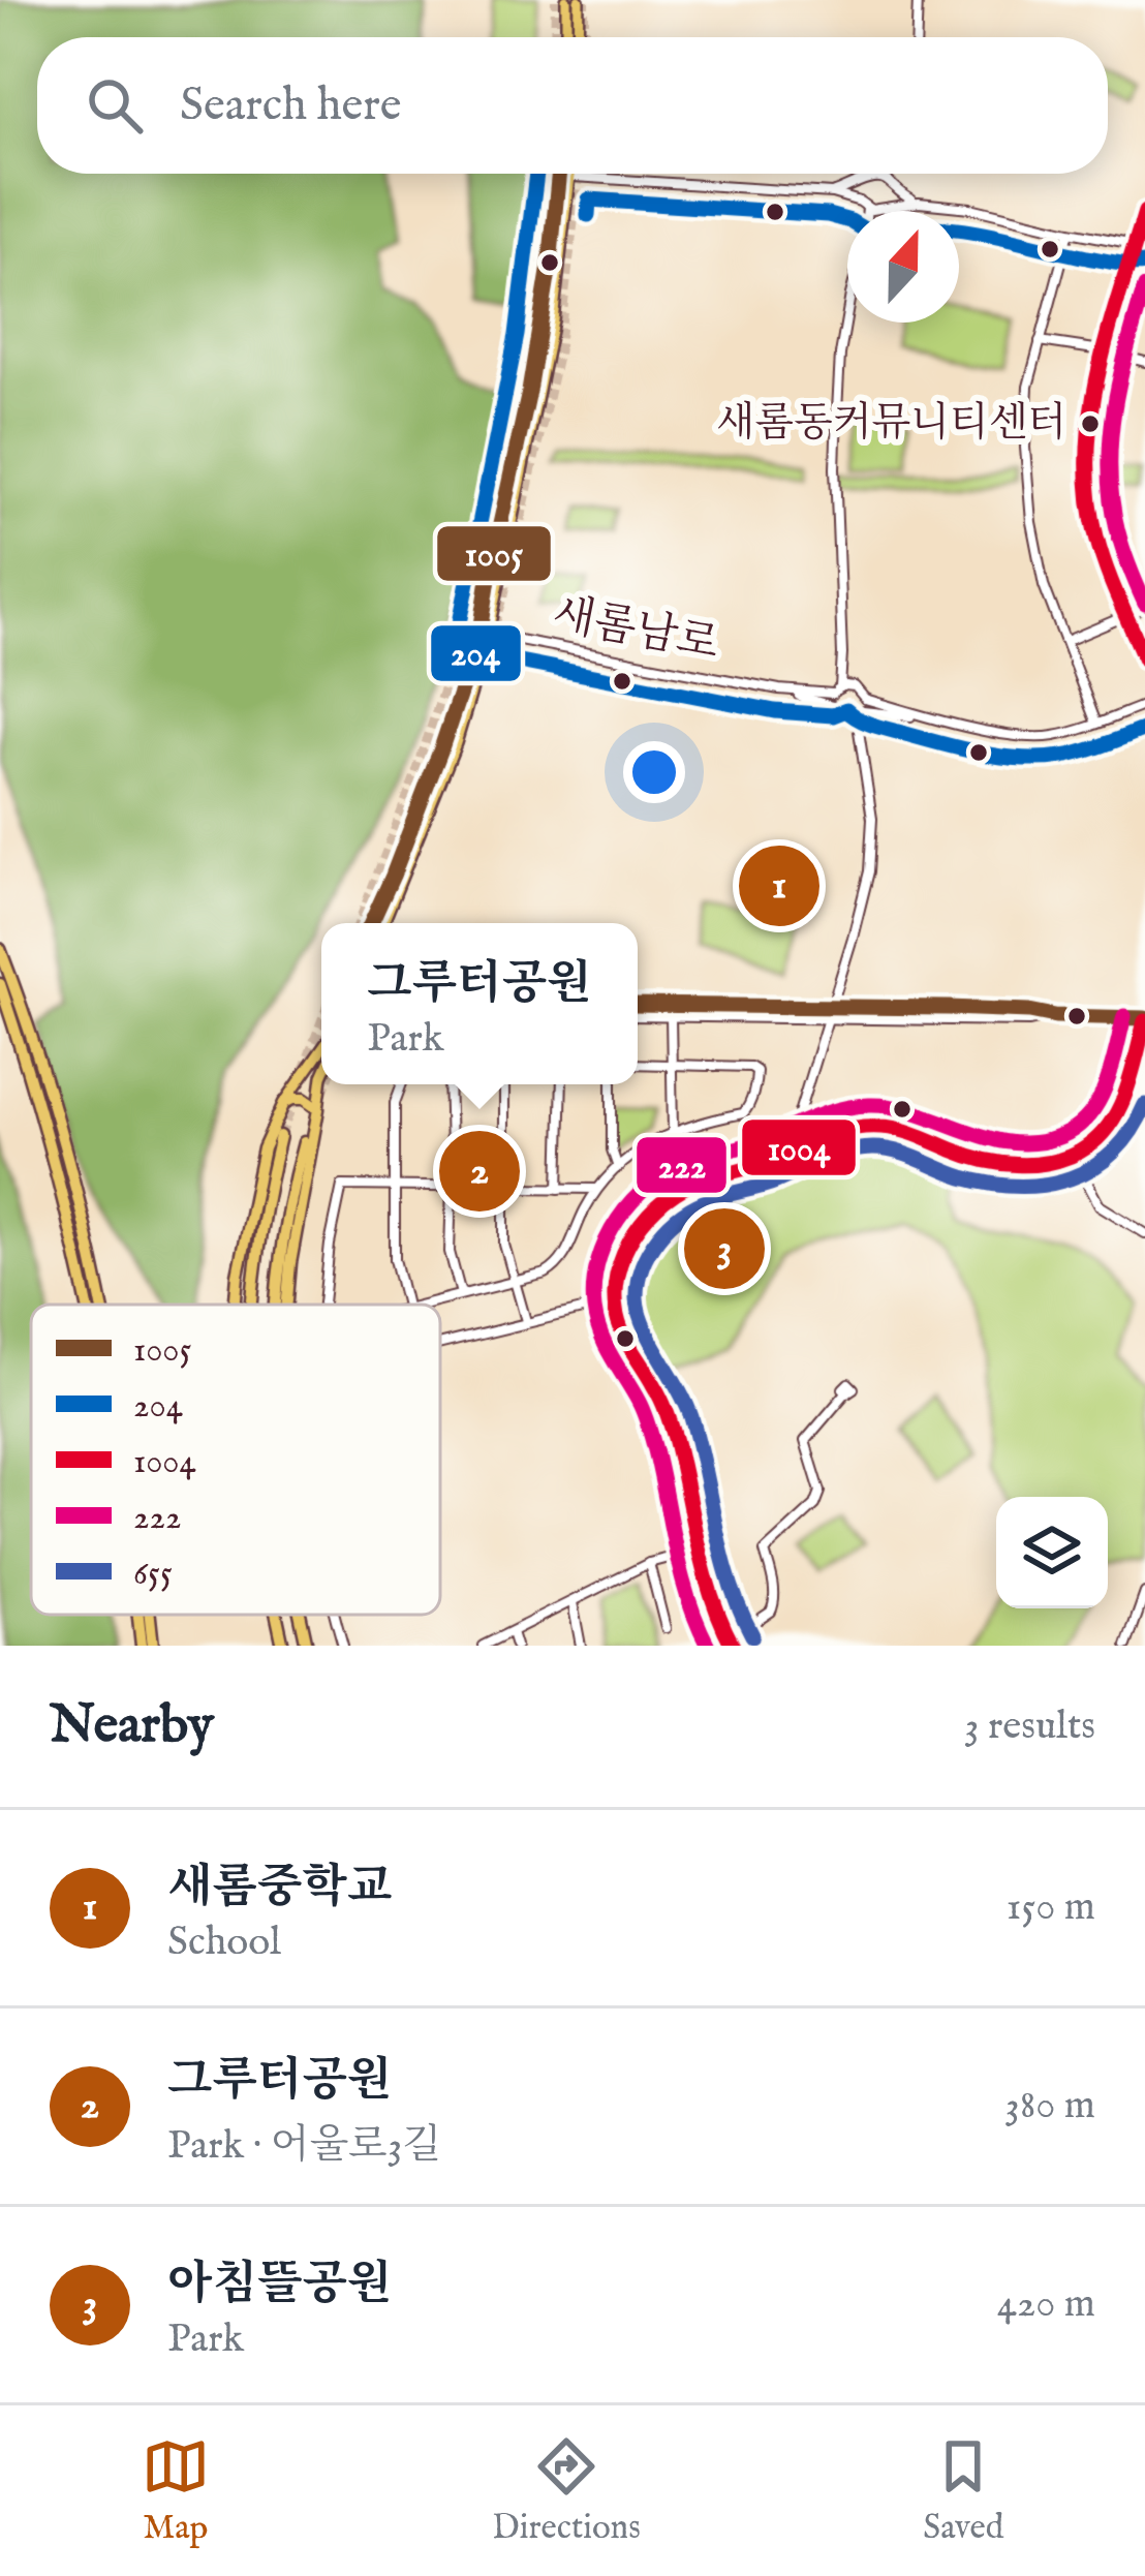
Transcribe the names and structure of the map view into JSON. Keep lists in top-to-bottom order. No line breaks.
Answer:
{"streets":{"street":["새롬남로"]},"places":["새롬동커뮤니티센터"],"lines":["transit line 1005","transit line 204","transit line 1004","transit line 222","transit line 655"],"legend":["1005","204","1004","222","655"],"north":"top","page":{"search":"Search here","pins":["1","2","3"],"popup":["그루터공원","Park"],"heading":["Nearby","3 results"],"list":[{"mark":"1","name":"새롬중학교","note":"School","value":"150 m"},{"mark":"2","name":"그루터공원","note":"Park · 어울로3길","value":"380 m"},{"mark":"3","name":"아침뜰공원","note":"Park","value":"420 m"}],"nav":["Map","Directions","Saved"]}}
